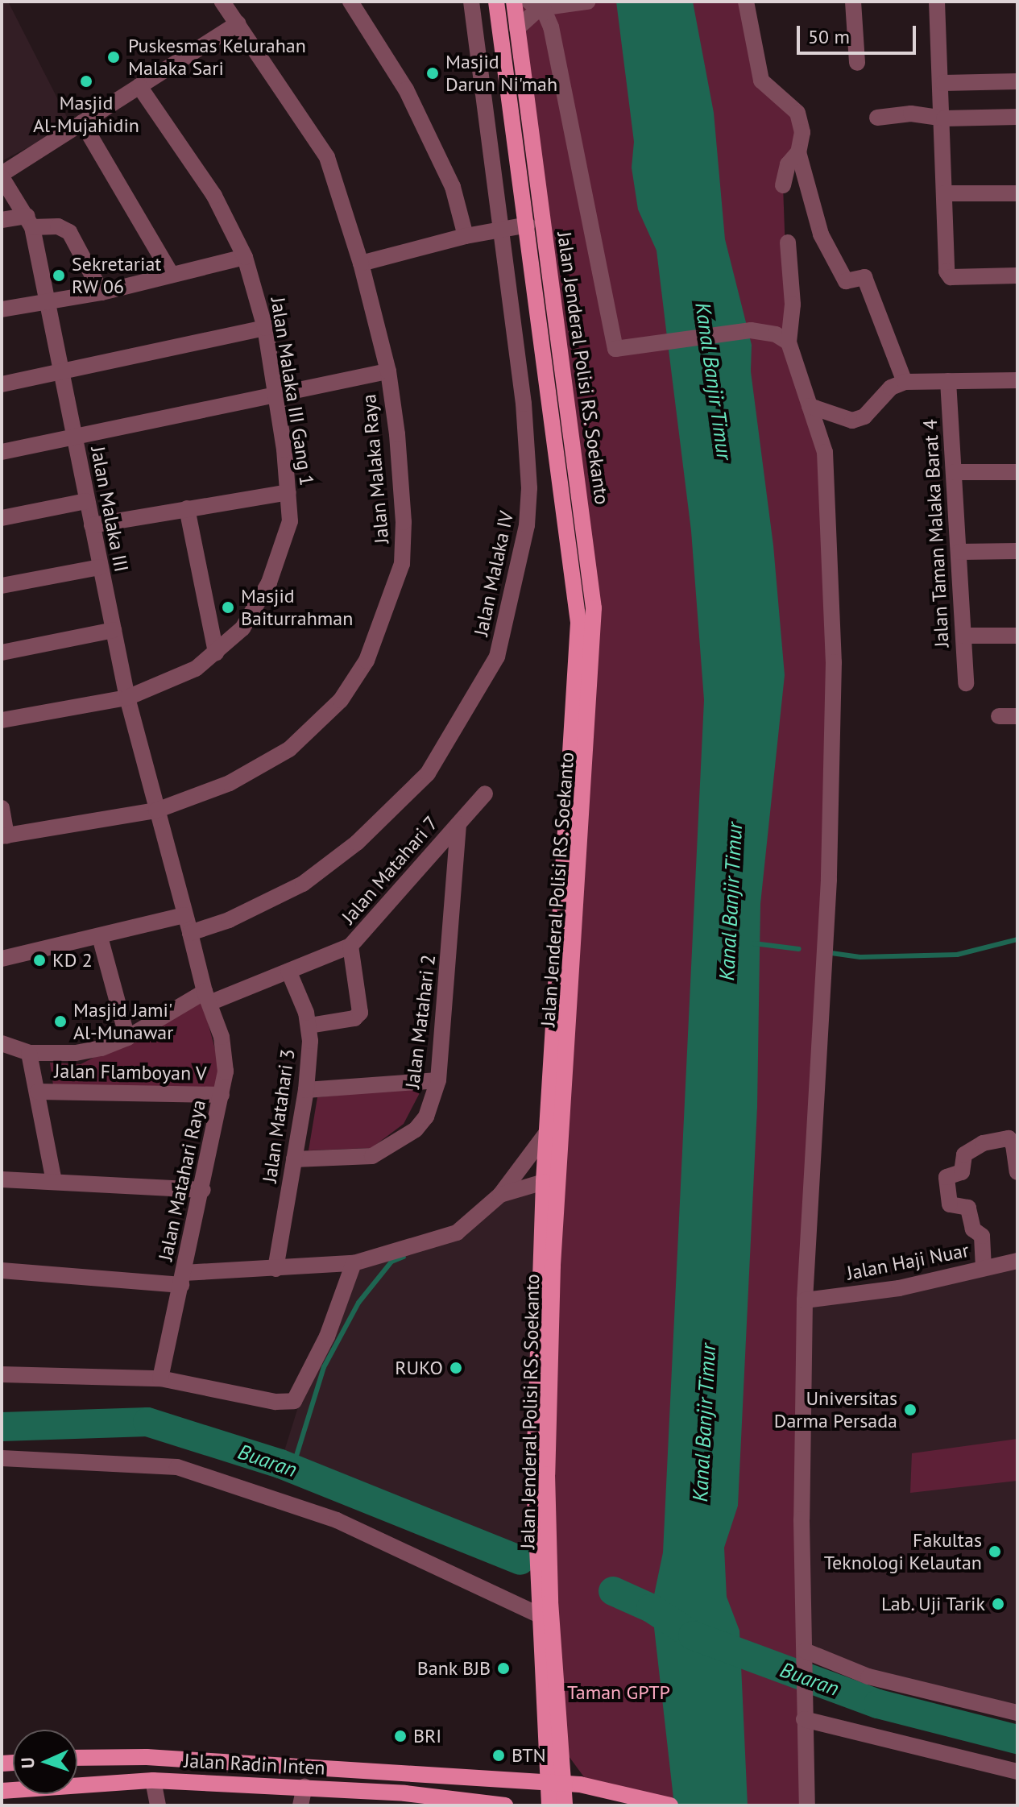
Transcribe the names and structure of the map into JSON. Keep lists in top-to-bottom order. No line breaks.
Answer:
{"streets":{"main road":["Jalan Jenderal Polisi RS. Soekanto","Jalan Radin Inten"],"street":["Jalan Malaka III Gang 1","Jalan Malaka Raya","Jalan Malaka III","Jalan Taman Malaka Barat 4","Jalan Malaka IV","Jalan Matahari 7","Jalan Matahari 2","Jalan Flamboyan V","Jalan Matahari 3","Jalan Matahari Raya","Jalan Haji Nuar"]},"crossings":[["Jalan Jenderal Polisi RS. Soekanto","Jalan Radin Inten"],["Jalan Malaka III Gang 1","Jalan Malaka III"],["Jalan Malaka Raya","Jalan Malaka III"],["Jalan Matahari 7","Jalan Matahari 2"],["Jalan Matahari 7","Jalan Matahari 3"],["Jalan Matahari 7","Jalan Matahari Raya"],["Jalan Matahari 2","Jalan Matahari 3"],["Jalan Flamboyan V","Jalan Matahari Raya"]],"water":["Kanal Banjir Timur","Buaran"],"parks":["Taman GPTP"],"places":["Puskesmas Kelurahan Malaka Sari","Masjid Darun Ni'mah","Masjid Al-Mujahidin","Sekretariat RW 06","Masjid Baiturrahman","KD 2","Masjid Jami' Al-Munawar","RUKO","Universitas Darma Persada","Fakultas Teknologi Kelautan","Lab. Uji Tarik","Bank BJB","BRI","BTN"],"scale_bar":"50 m","north":"left"}
